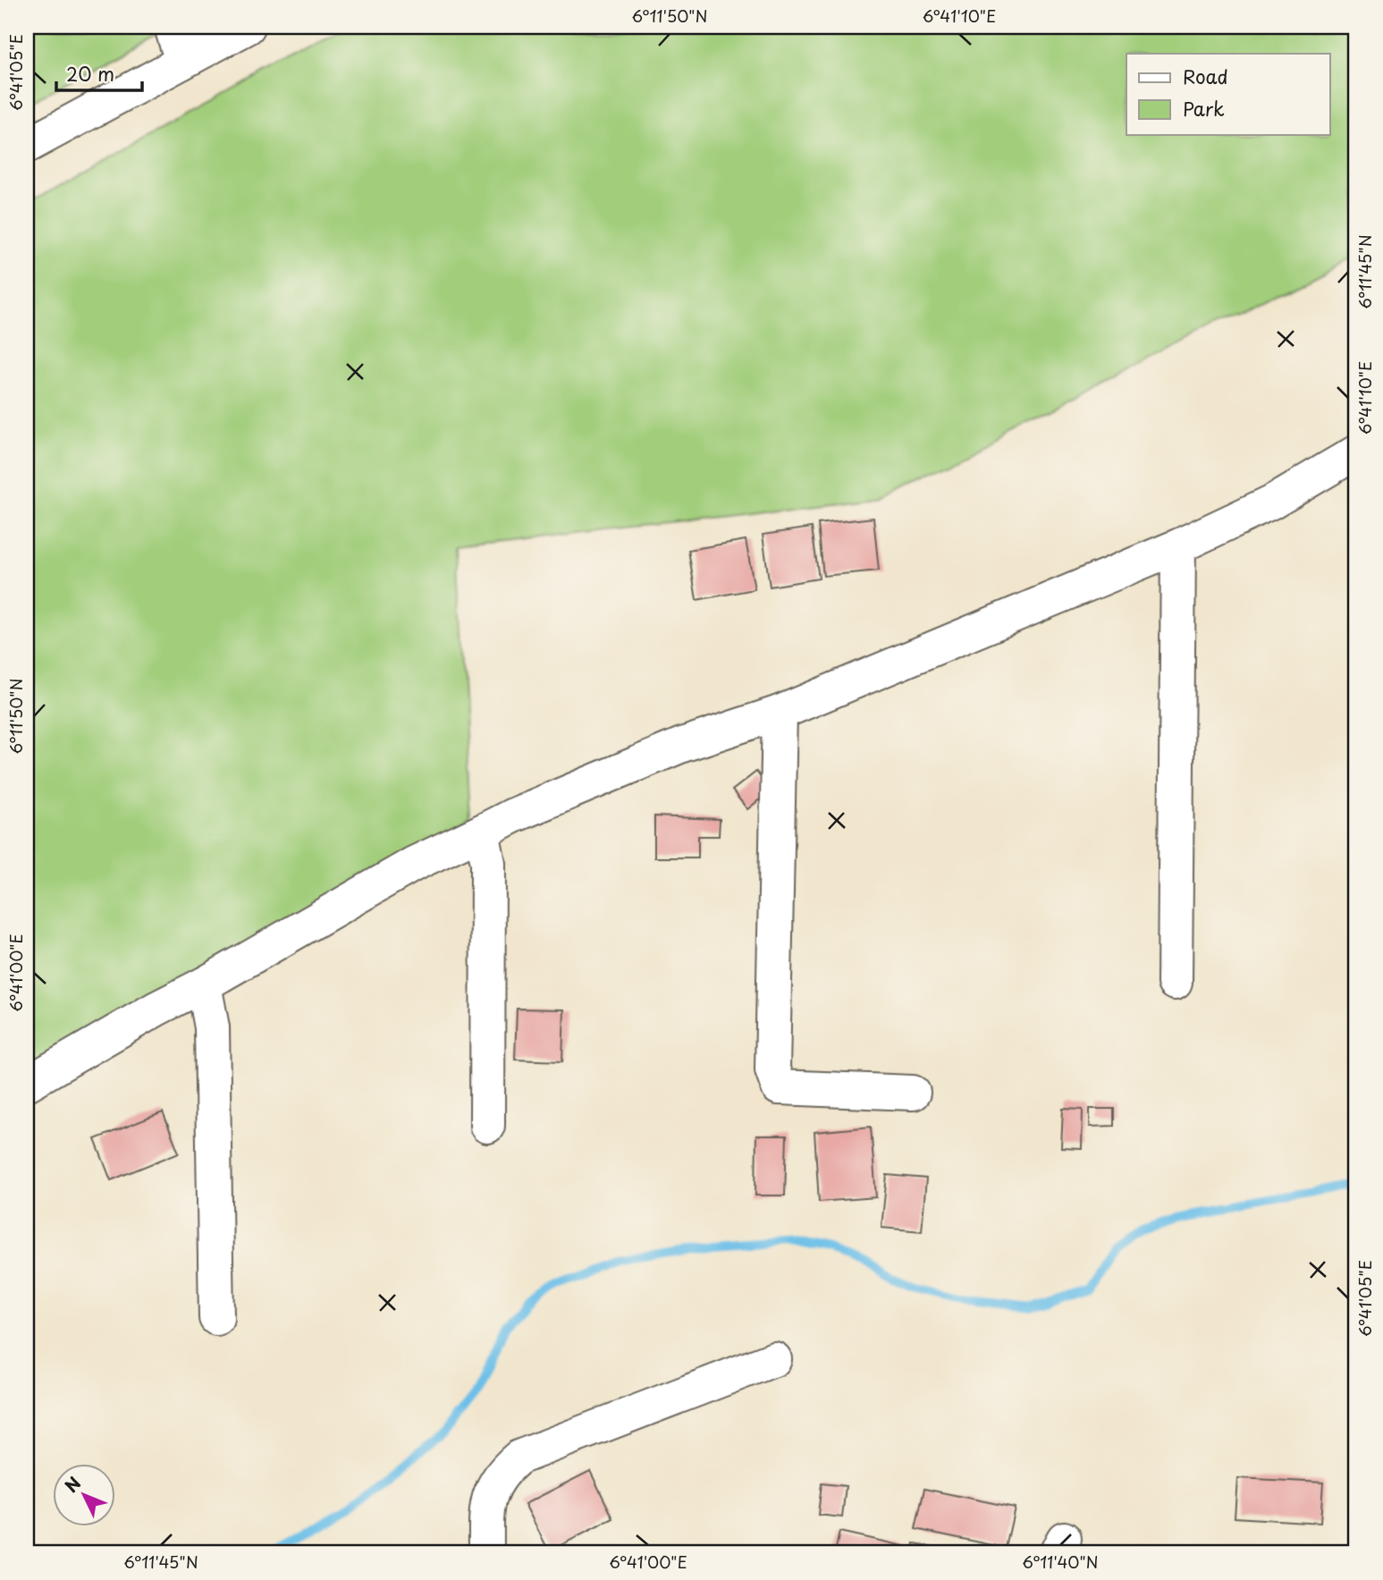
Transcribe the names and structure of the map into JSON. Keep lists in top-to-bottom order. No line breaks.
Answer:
{"legend":["Road","Park"],"scale_bar":"20 m","north":"top left","coordinates":["6°11'50\"N","6°41'10\"E","6°41'05\"E","6°11'45\"N","6°41'00\"E","6°11'40\"N"]}
